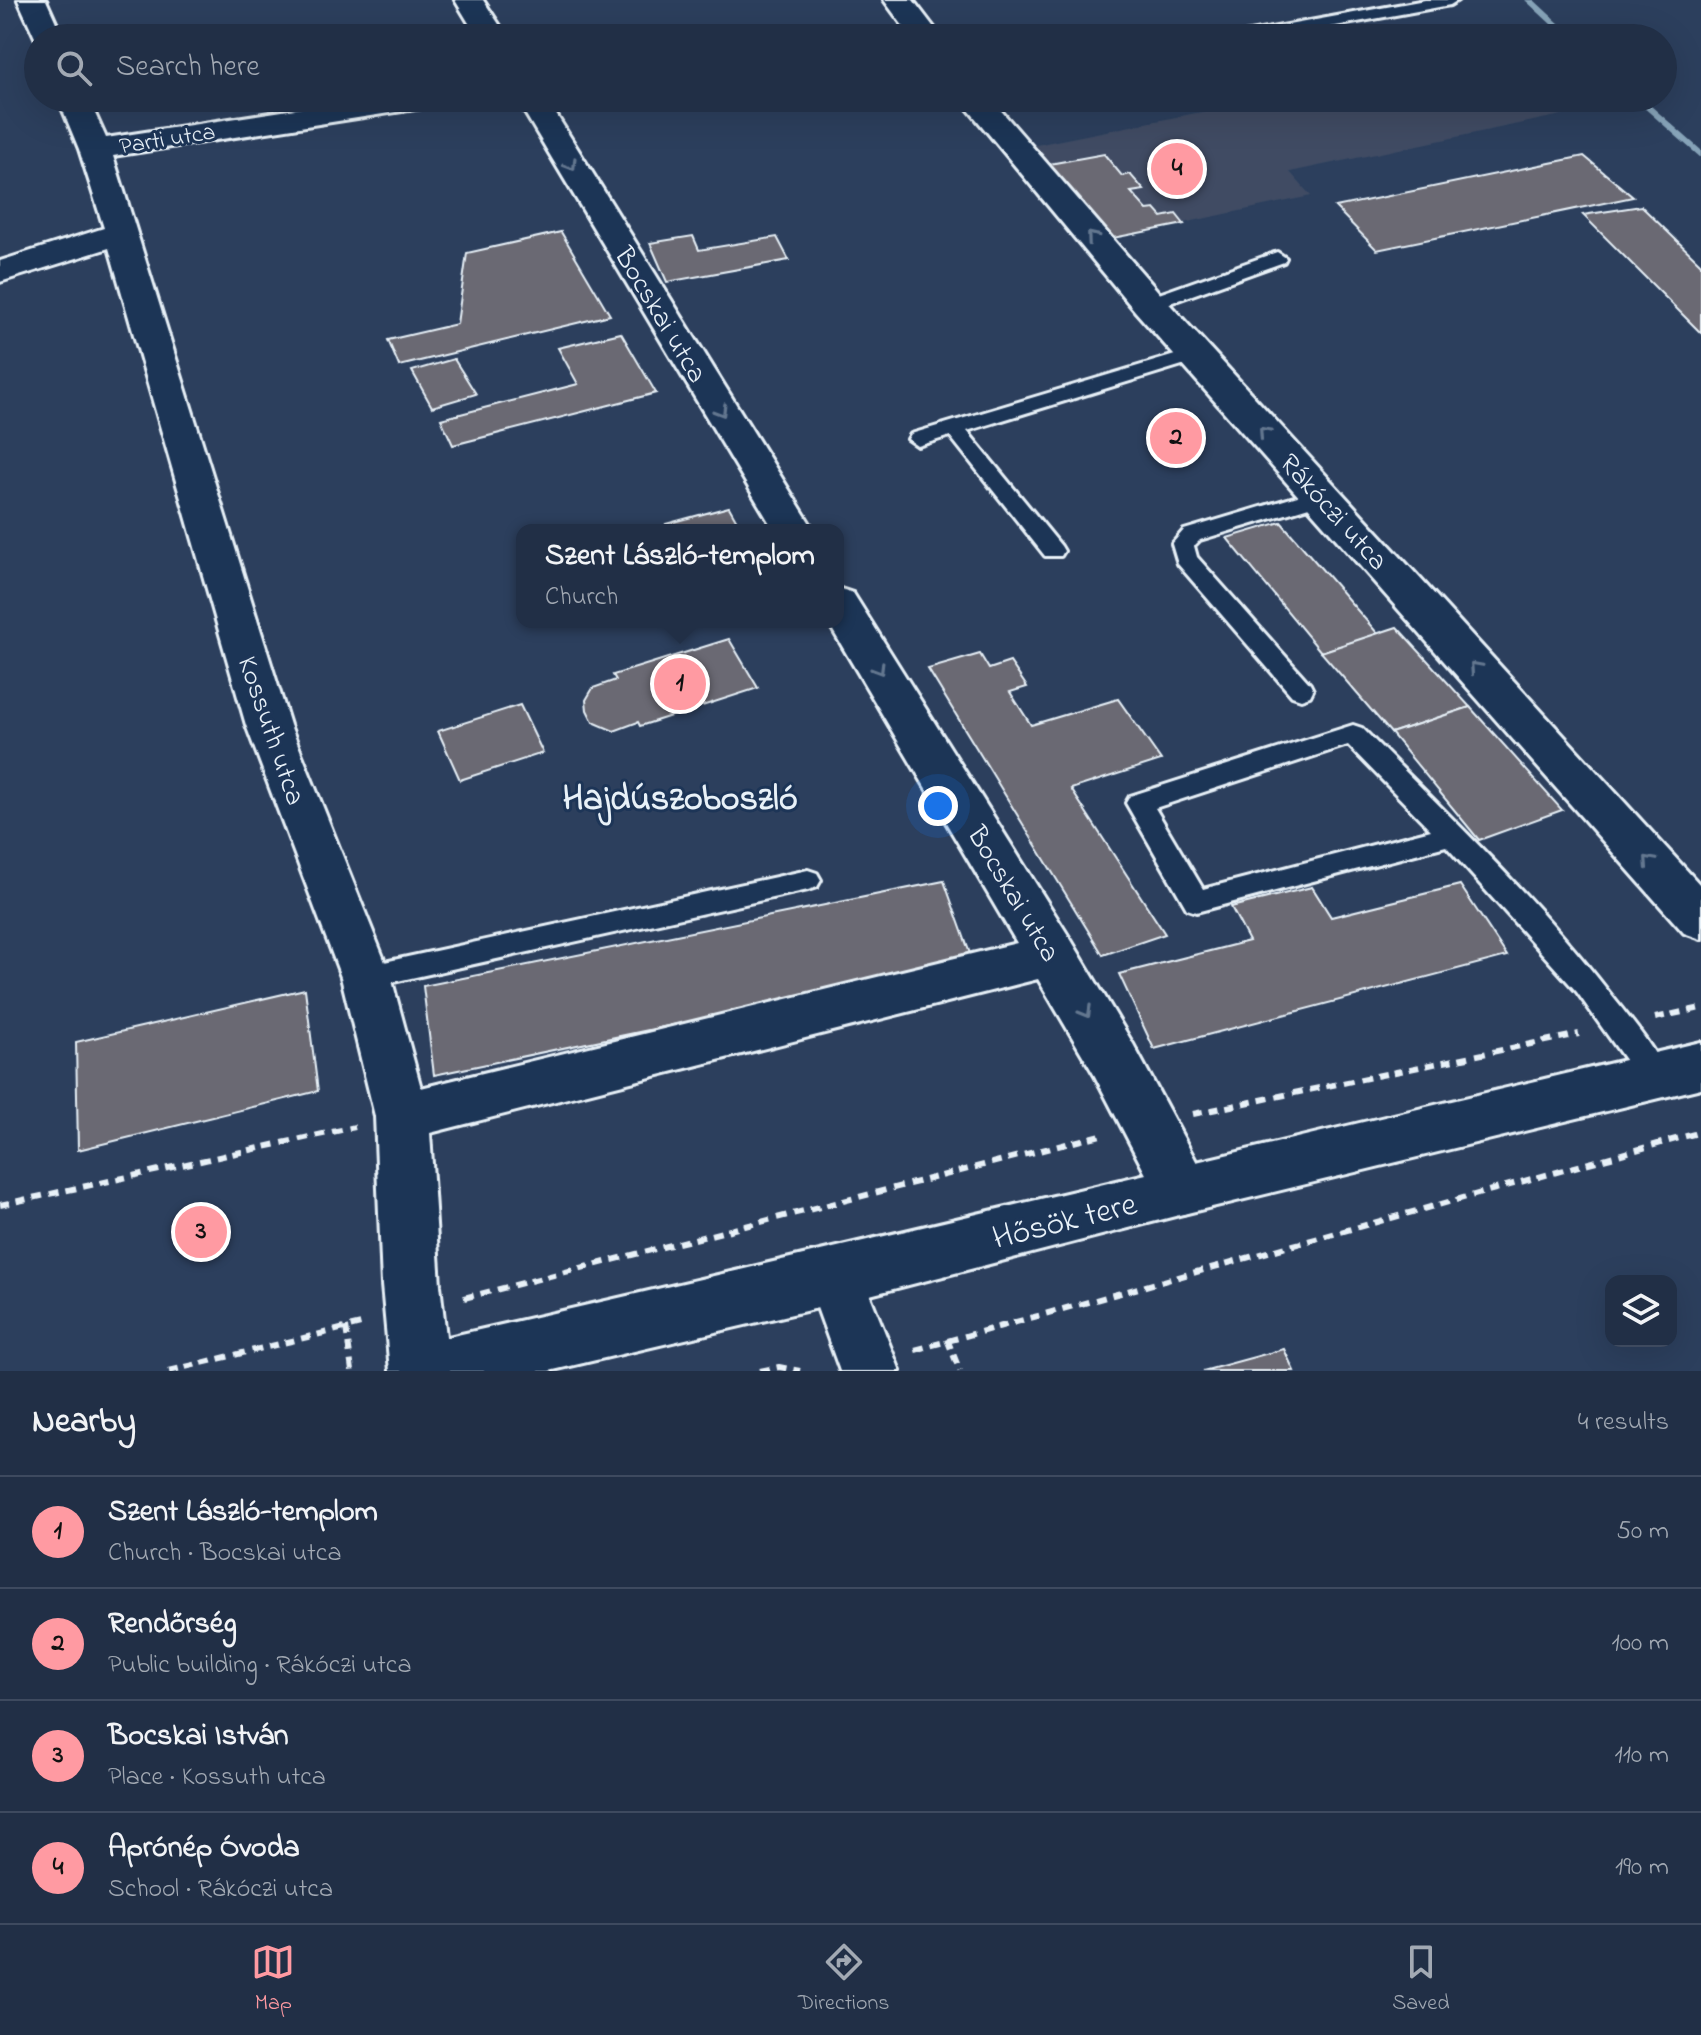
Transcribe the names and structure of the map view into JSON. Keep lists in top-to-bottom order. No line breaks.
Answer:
{"streets":{"street":["Parti utca","Bocskai utca","Rákóczi utca","Kossuth utca","Hősök tere"]},"crossings":[["Parti utca","Kossuth utca"],["Bocskai utca","Hősök tere"],["Kossuth utca","Hősök tere"]],"one_way":["Bocskai utca","Rákóczi utca"],"districts":["Hajdúszoboszló"],"page":{"search":"Search here","pins":["4","2","1","3"],"popup":["Szent László-templom","Church"],"heading":["Nearby","4 results"],"list":[{"mark":"1","name":"Szent László-templom","note":"Church · Bocskai utca","value":"50 m"},{"mark":"2","name":"Rendőrség","note":"Public building · Rákóczi utca","value":"100 m"},{"mark":"3","name":"Bocskai István","note":"Place · Kossuth utca","value":"110 m"},{"mark":"4","name":"Aprónép Óvoda","note":"School · Rákóczi utca","value":"190 m"}],"nav":["Map","Directions","Saved"]}}
